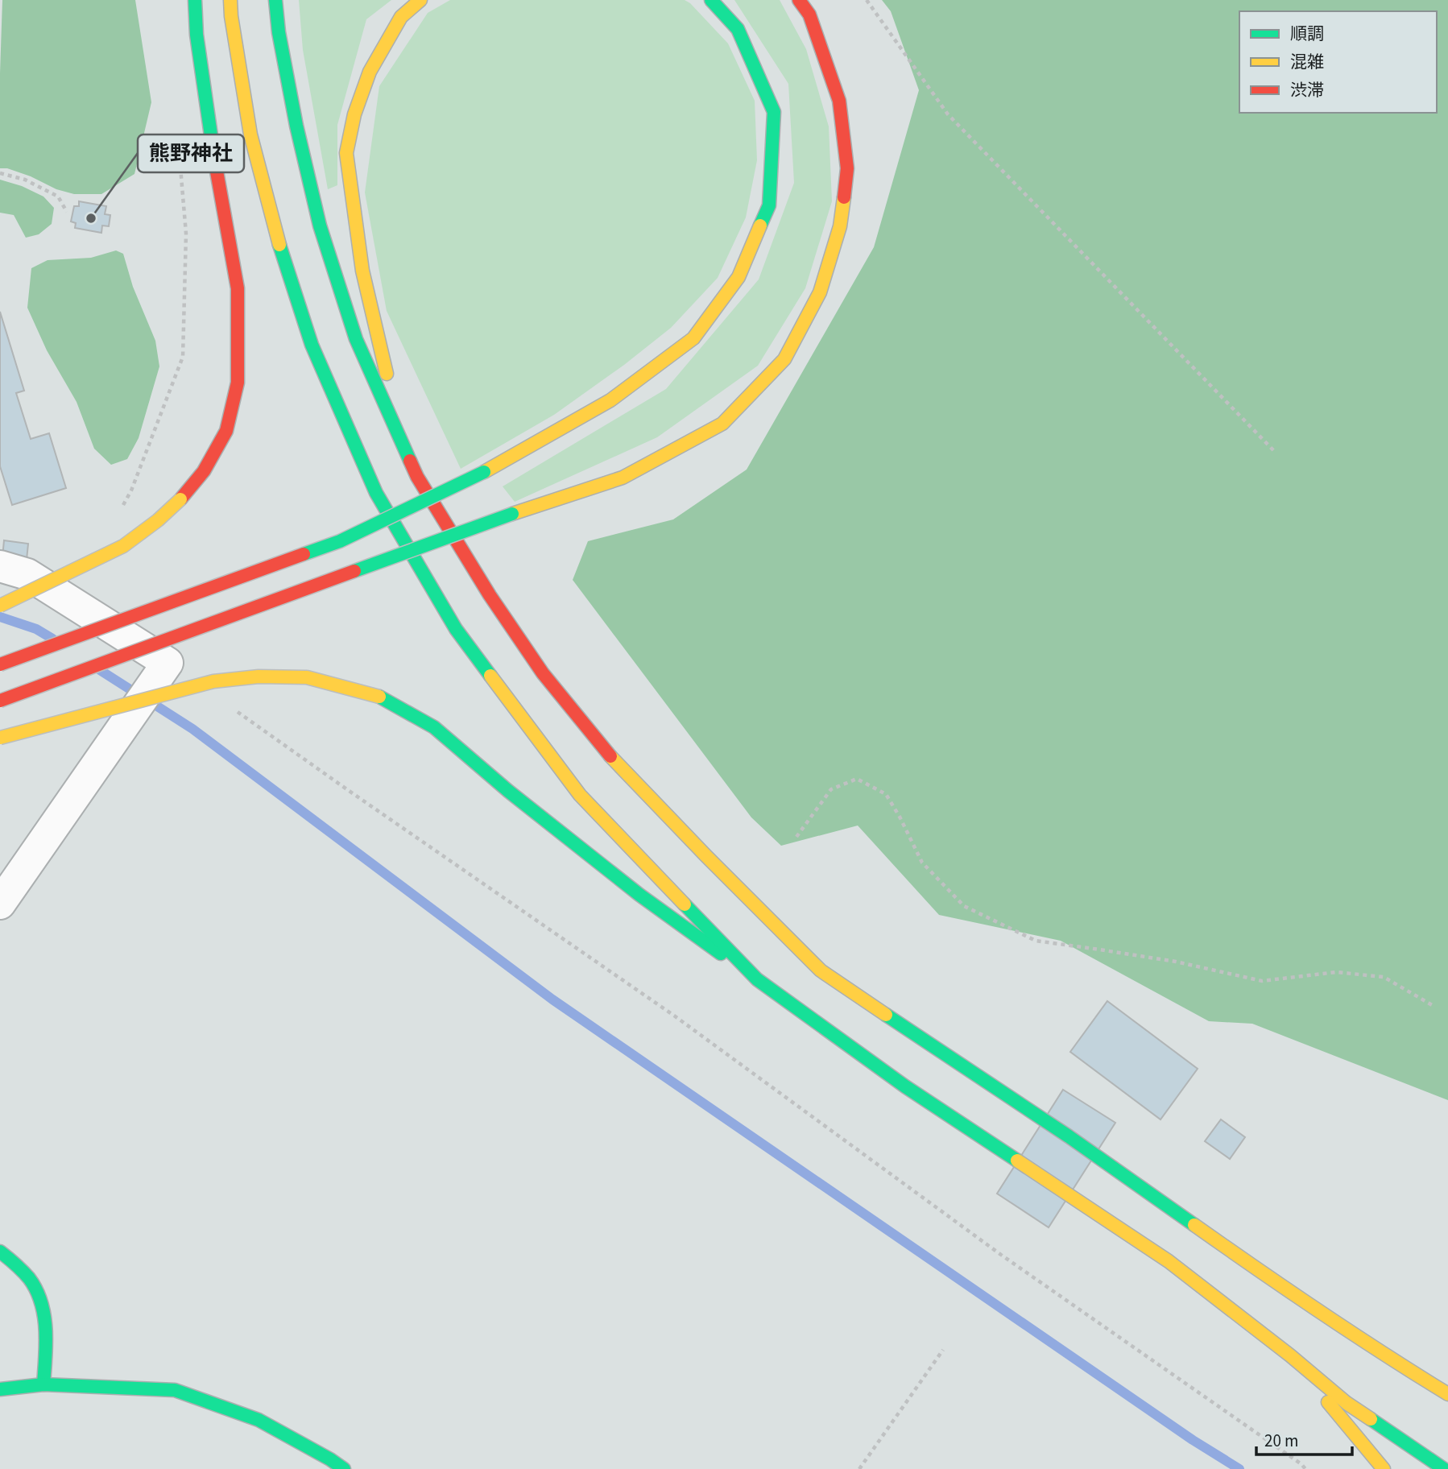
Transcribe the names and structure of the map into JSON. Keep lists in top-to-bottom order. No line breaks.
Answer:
{"places":["熊野神社"],"legend":["順調","混雑","渋滞"],"scale_bar":"20 m"}
